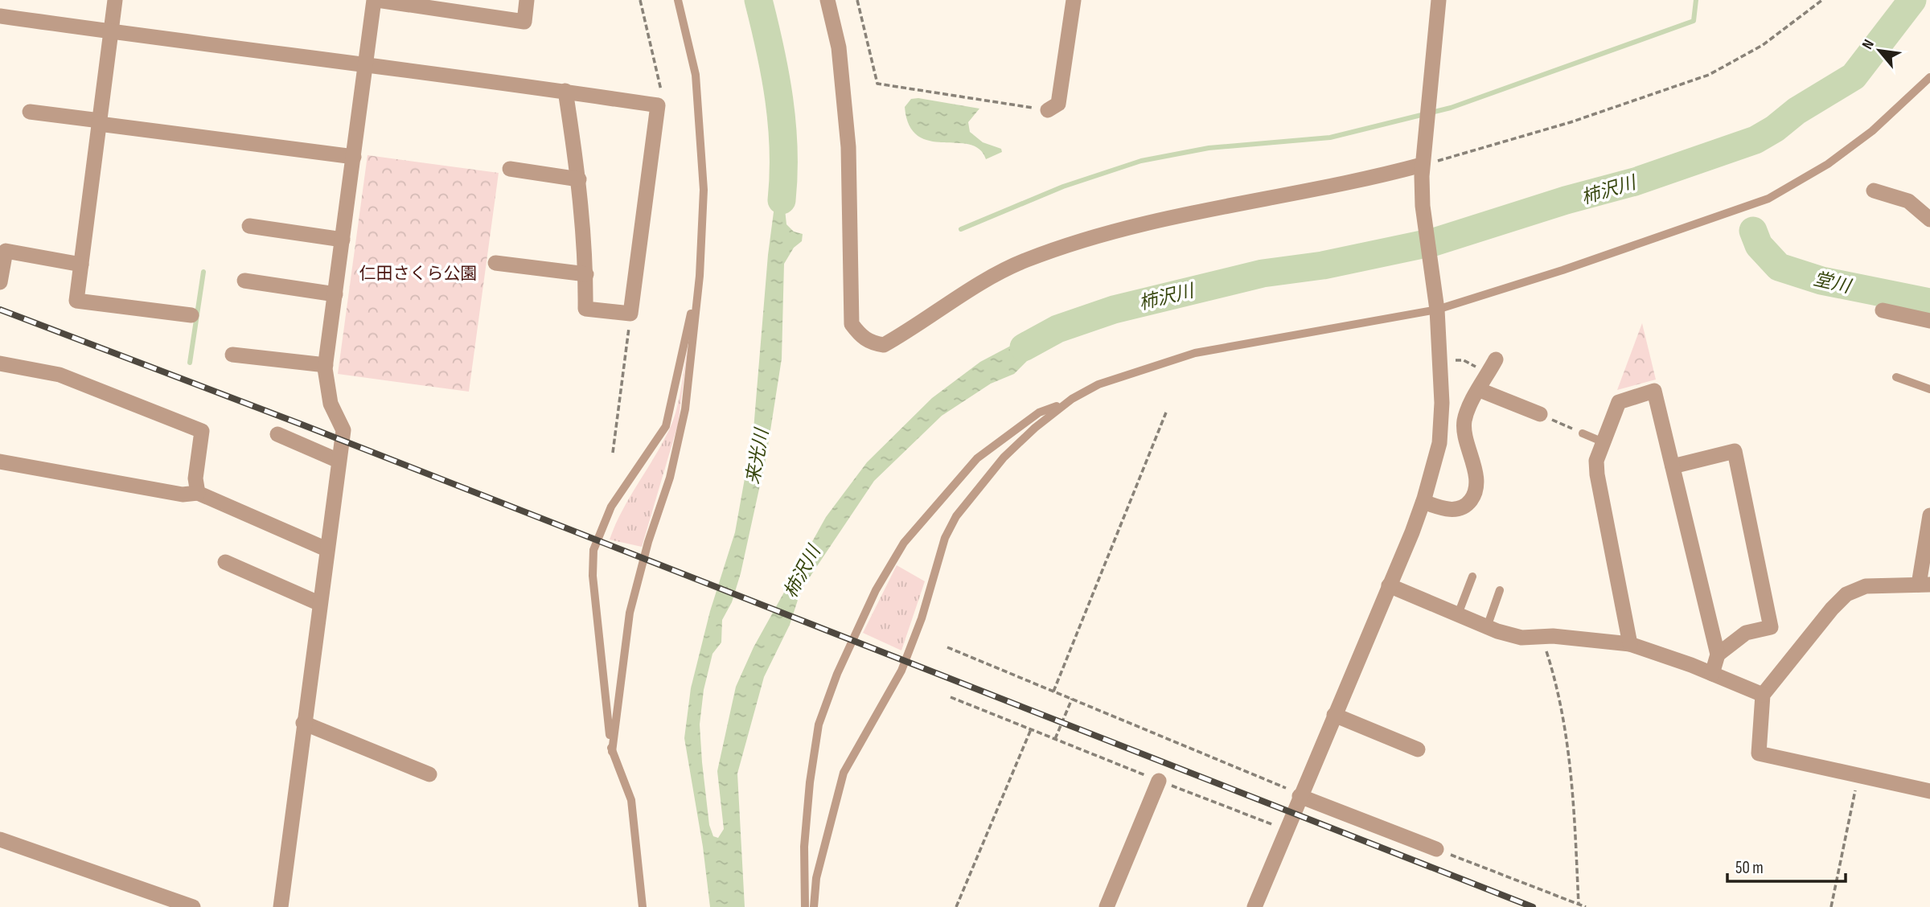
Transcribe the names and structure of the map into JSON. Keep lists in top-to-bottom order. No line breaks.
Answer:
{"water":["柿沢川","堂川","来光川"],"parks":["仁田さくら公園"],"scale_bar":"50 m","north":"top left"}
